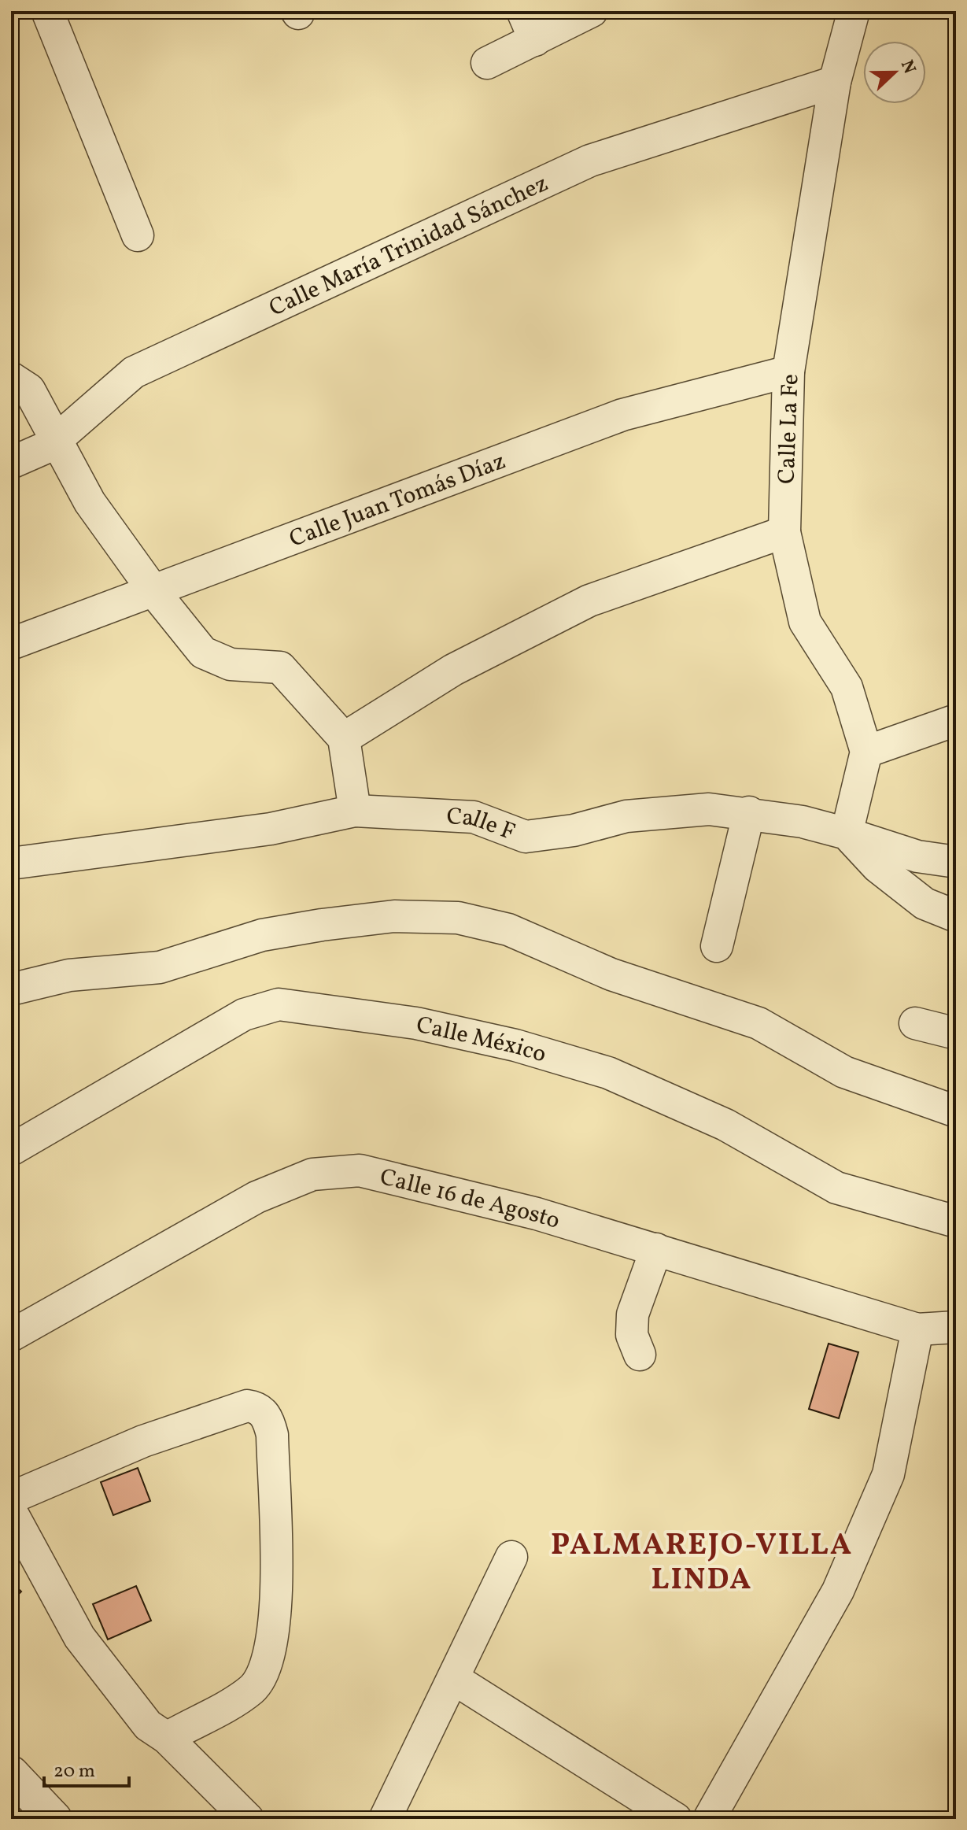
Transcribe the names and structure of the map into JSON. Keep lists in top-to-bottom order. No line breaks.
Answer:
{"streets":{"street":["Calle María Trinidad Sánchez","Calle La Fe","Calle Juan Tomás Díaz","Calle F","Calle México","Calle 16 de Agosto"]},"crossings":[["Calle María Trinidad Sánchez","Calle La Fe"],["Calle La Fe","Calle Juan Tomás Díaz"]],"districts":["PALMAREJO-VILLA LINDA"],"scale_bar":"20 m","north":"right"}
